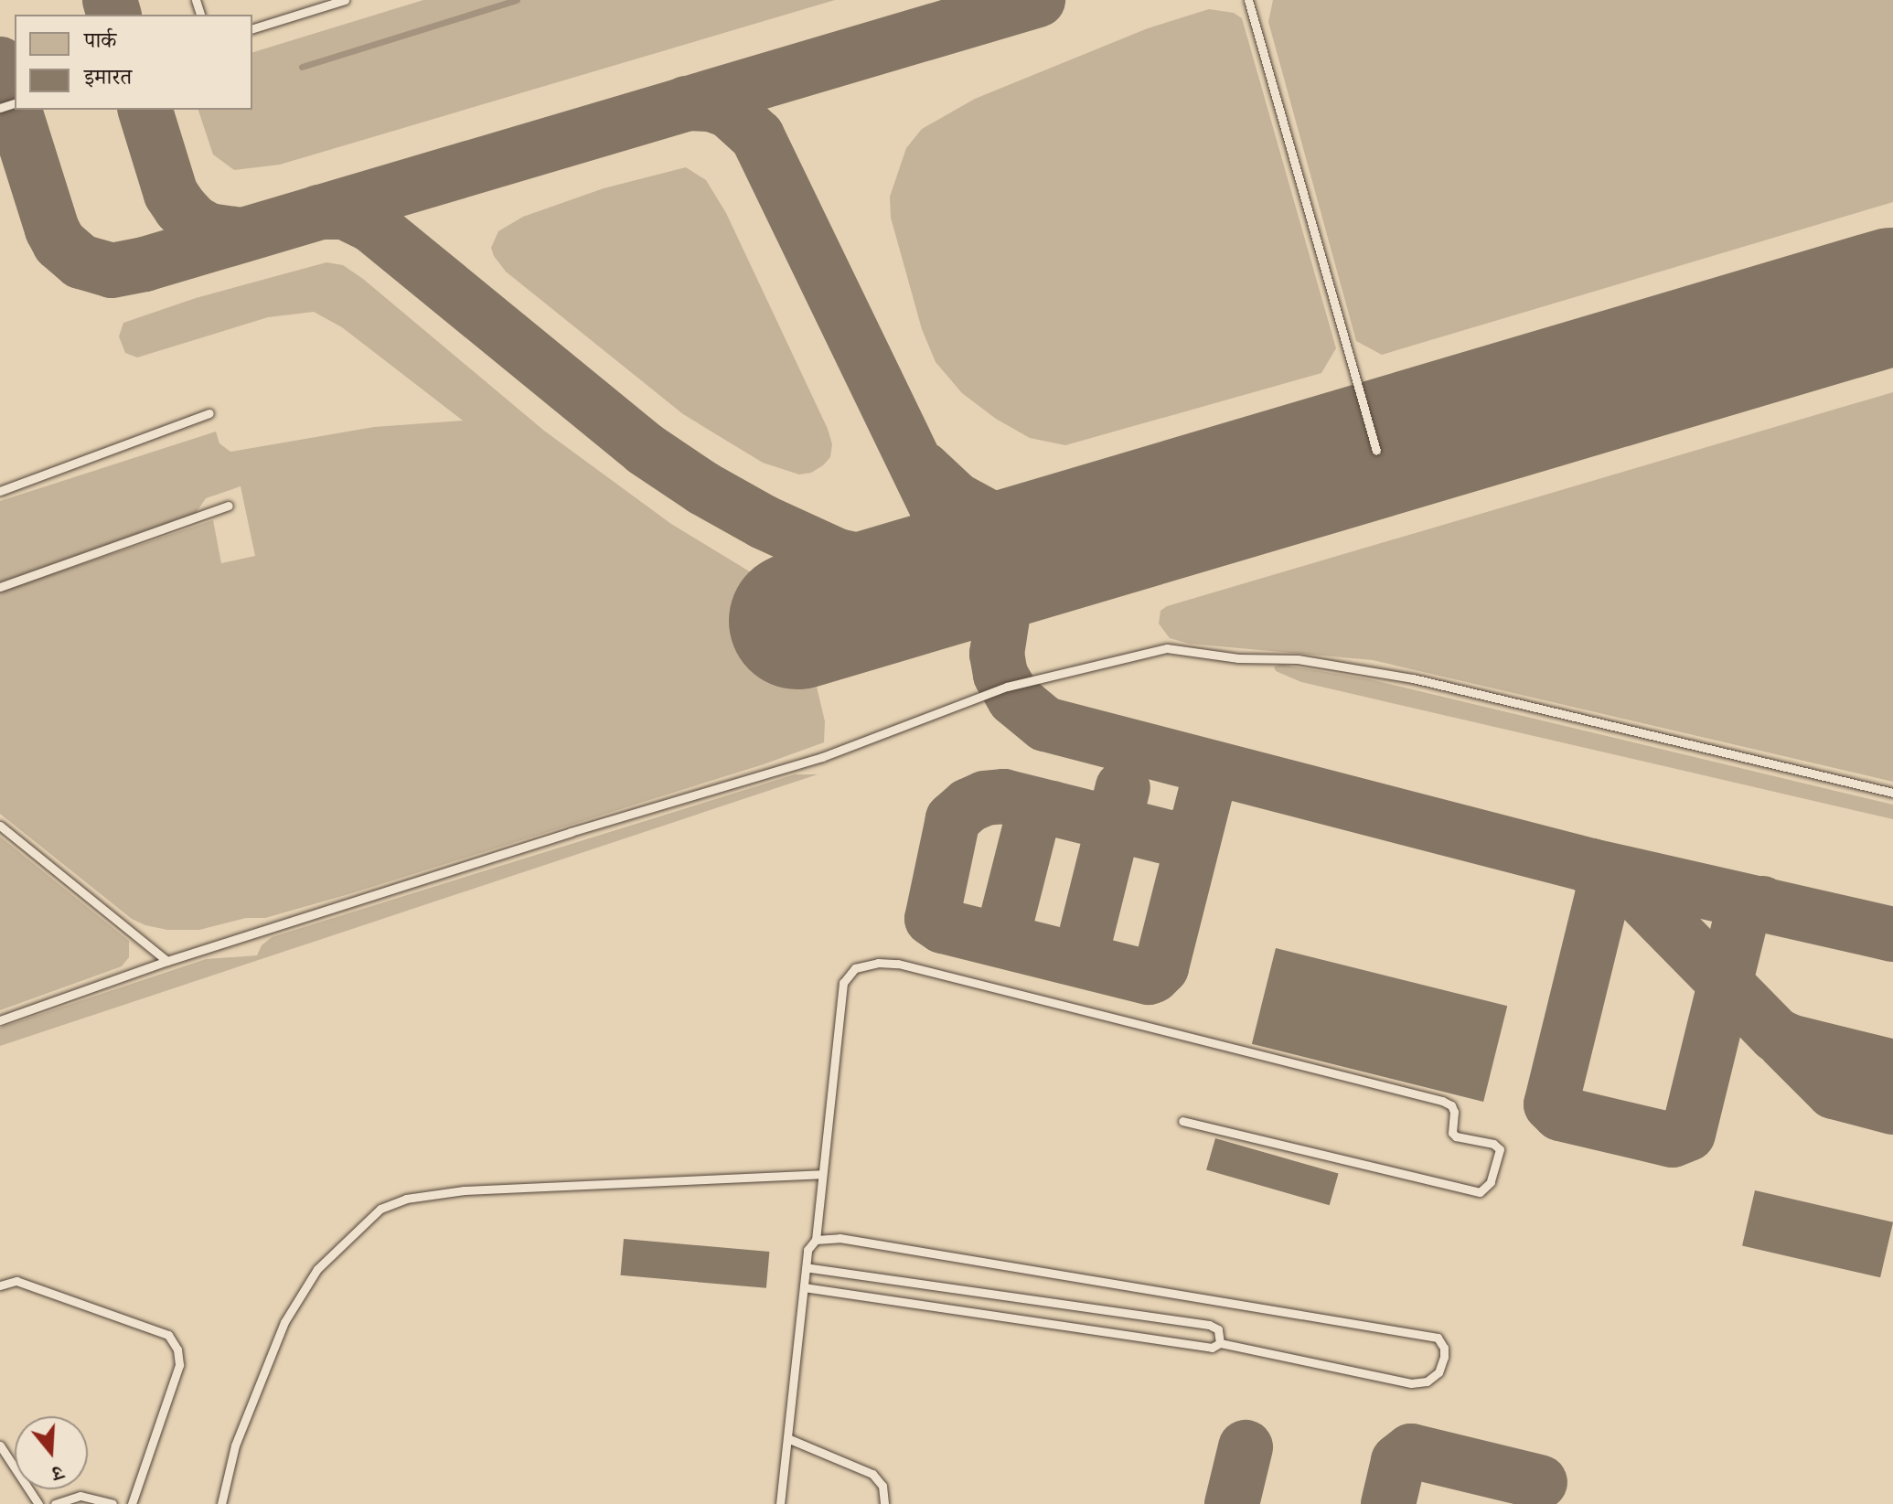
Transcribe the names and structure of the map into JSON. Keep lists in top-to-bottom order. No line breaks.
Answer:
{"legend":["पार्क","इमारत"],"north":"bottom"}
